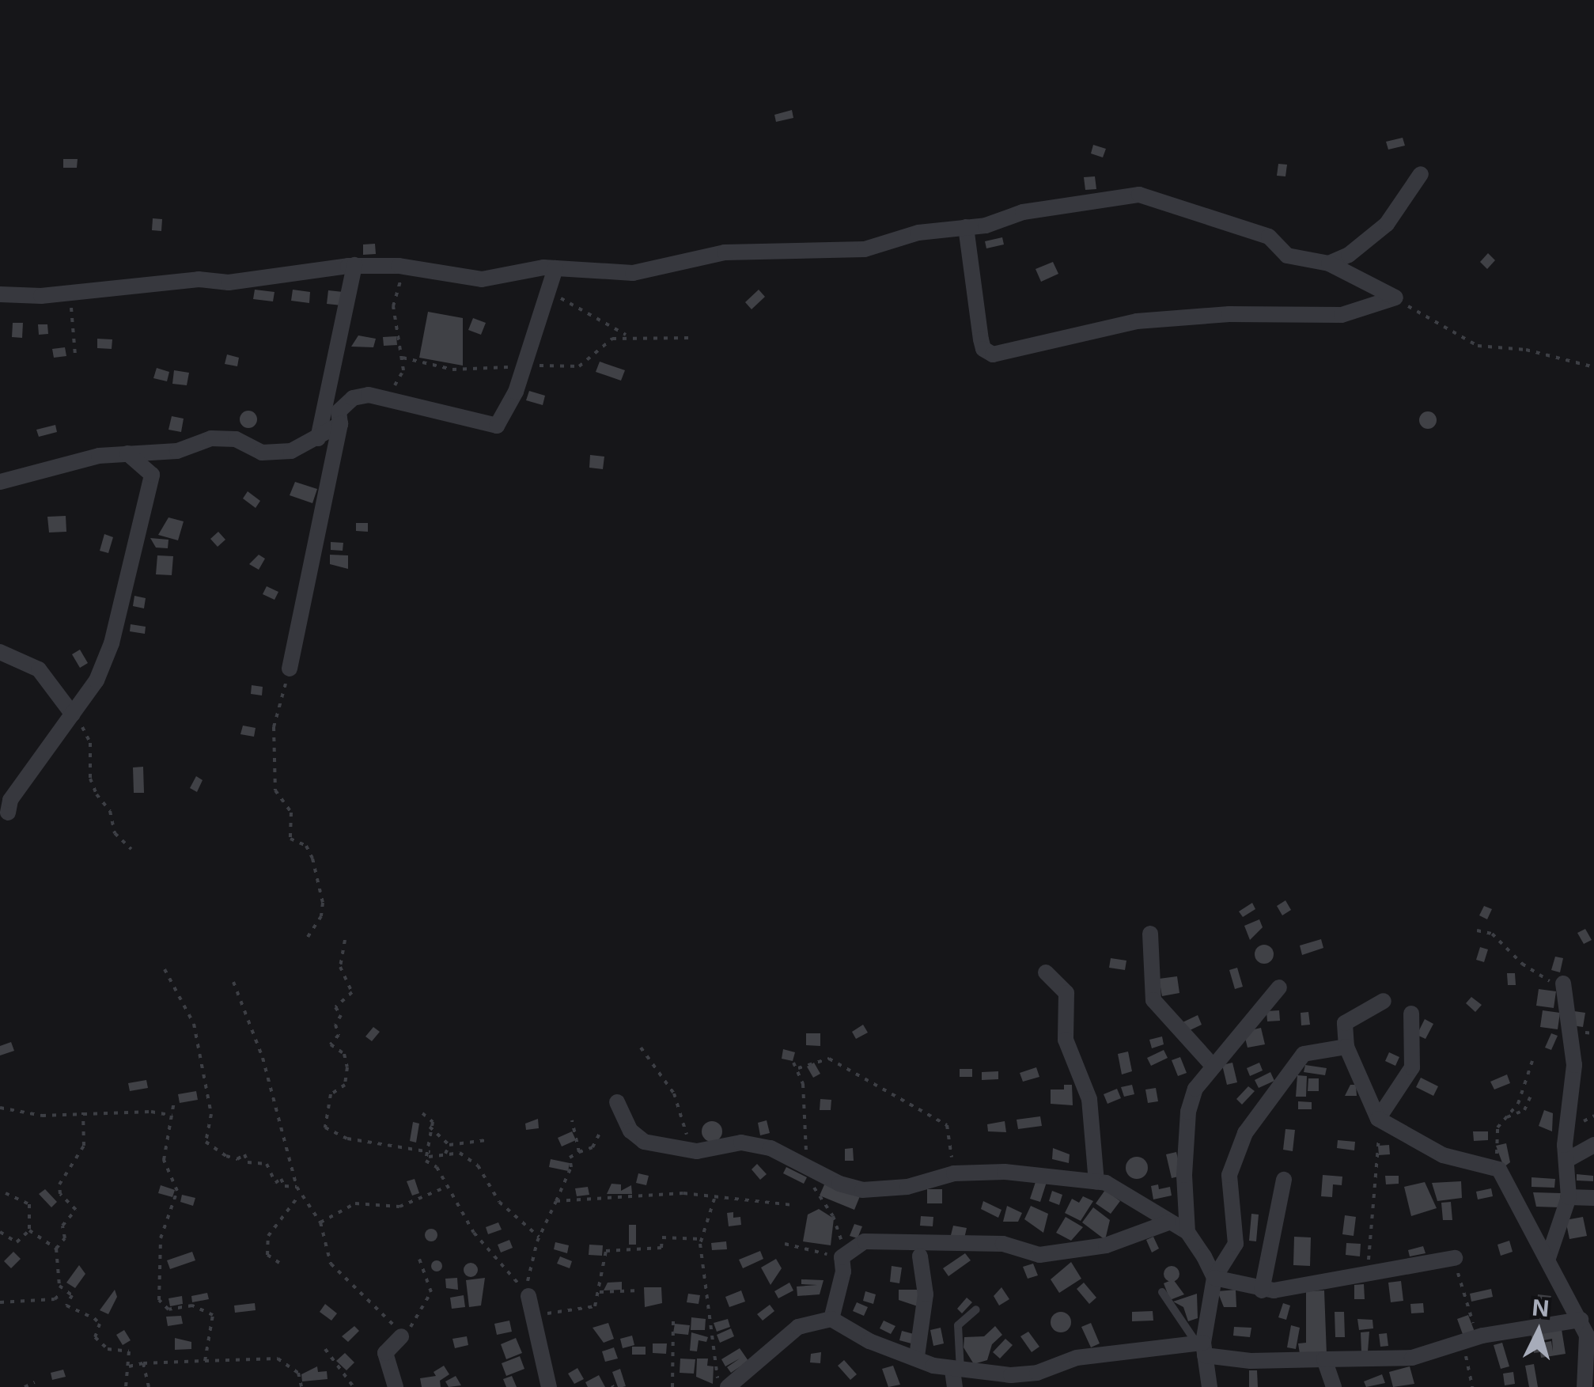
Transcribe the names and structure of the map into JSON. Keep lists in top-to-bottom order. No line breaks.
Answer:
{"north":"top"}
